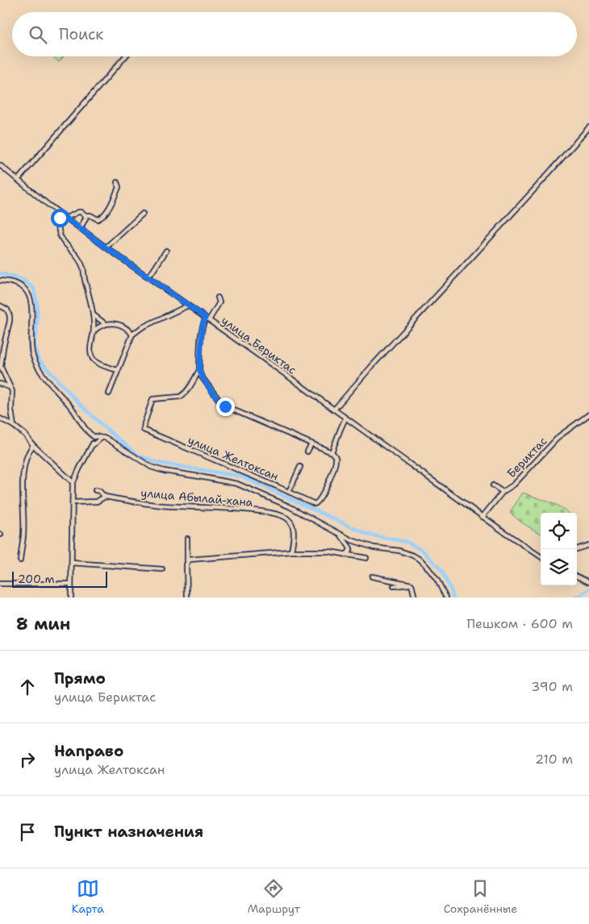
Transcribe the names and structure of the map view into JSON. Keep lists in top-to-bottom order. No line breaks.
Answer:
{"streets":{"street":["улица Бериктас","Бериктас","улица Желтоксан","улица Абылай-хана"]},"crossings":[["улица Бериктас","Бериктас"]],"scale_bar":"200 m","page":{"search":"Поиск","scale":"200 m","heading":["8 мин","Пешком · 600 m"],"list":[["Прямо","улица Бериктас","390 m"],["Направо","улица Желтоксан","210 m"],"Пункт назначения"],"nav":["Карта","Маршрут","Сохранённые"]}}
